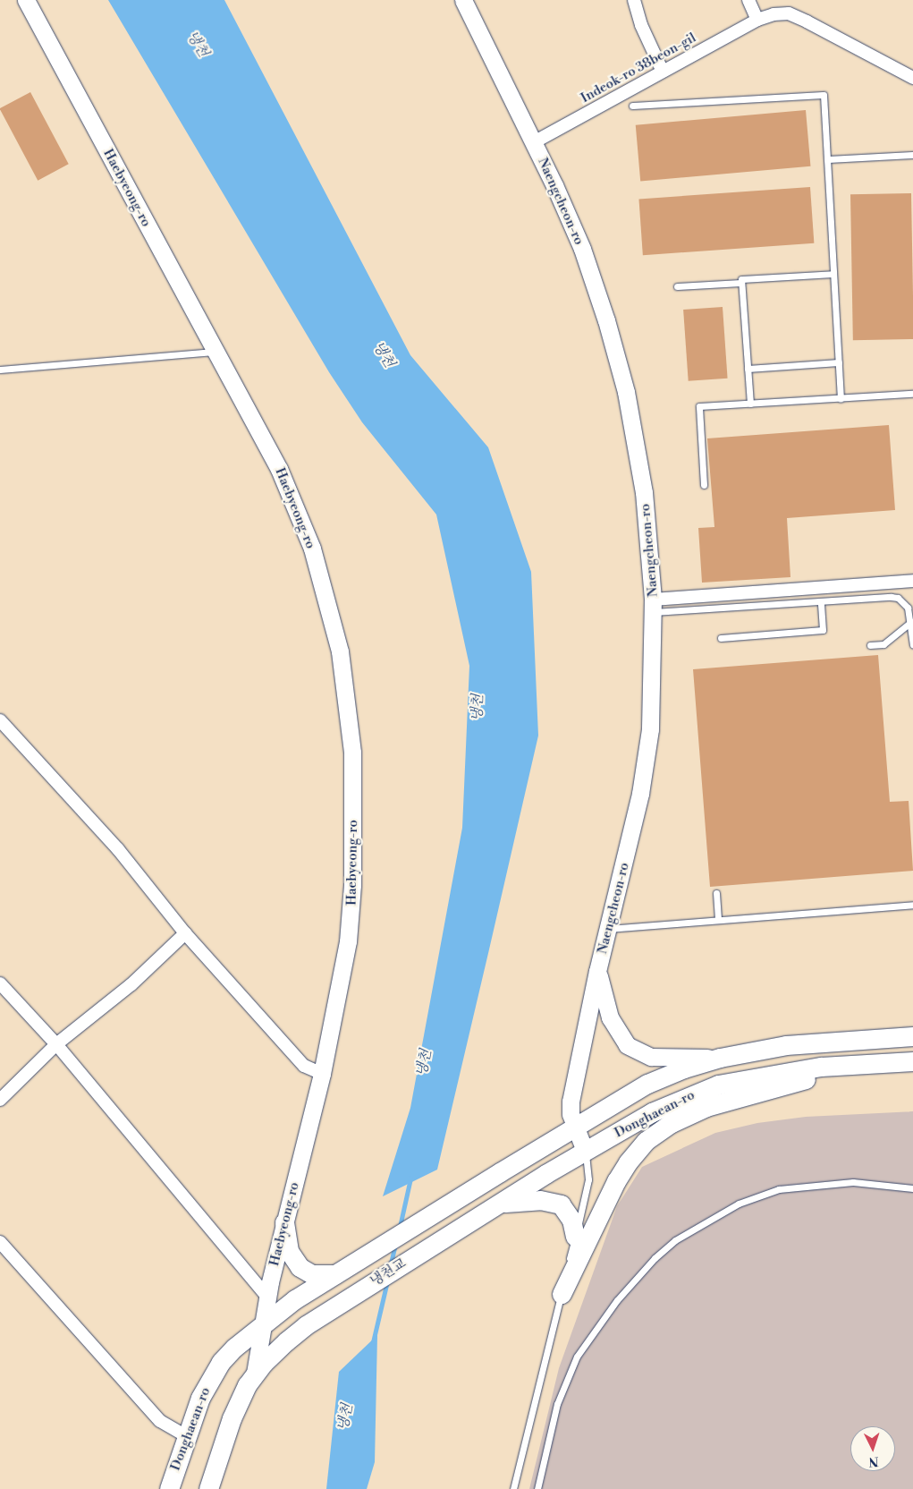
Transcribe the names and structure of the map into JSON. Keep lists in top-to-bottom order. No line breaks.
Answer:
{"streets":{"main road":["Donghaean-ro","냉천교"],"street":["Indeok-ro 38beon-gil","Haebyeong-ro","Naengcheon-ro"]},"crossings":[["Indeok-ro 38beon-gil","Naengcheon-ro"],["Haebyeong-ro","Donghaean-ro"],["Haebyeong-ro","냉천교"],["Naengcheon-ro","Donghaean-ro"],["Donghaean-ro","냉천교"]],"water":["냉천"],"north":"bottom"}
